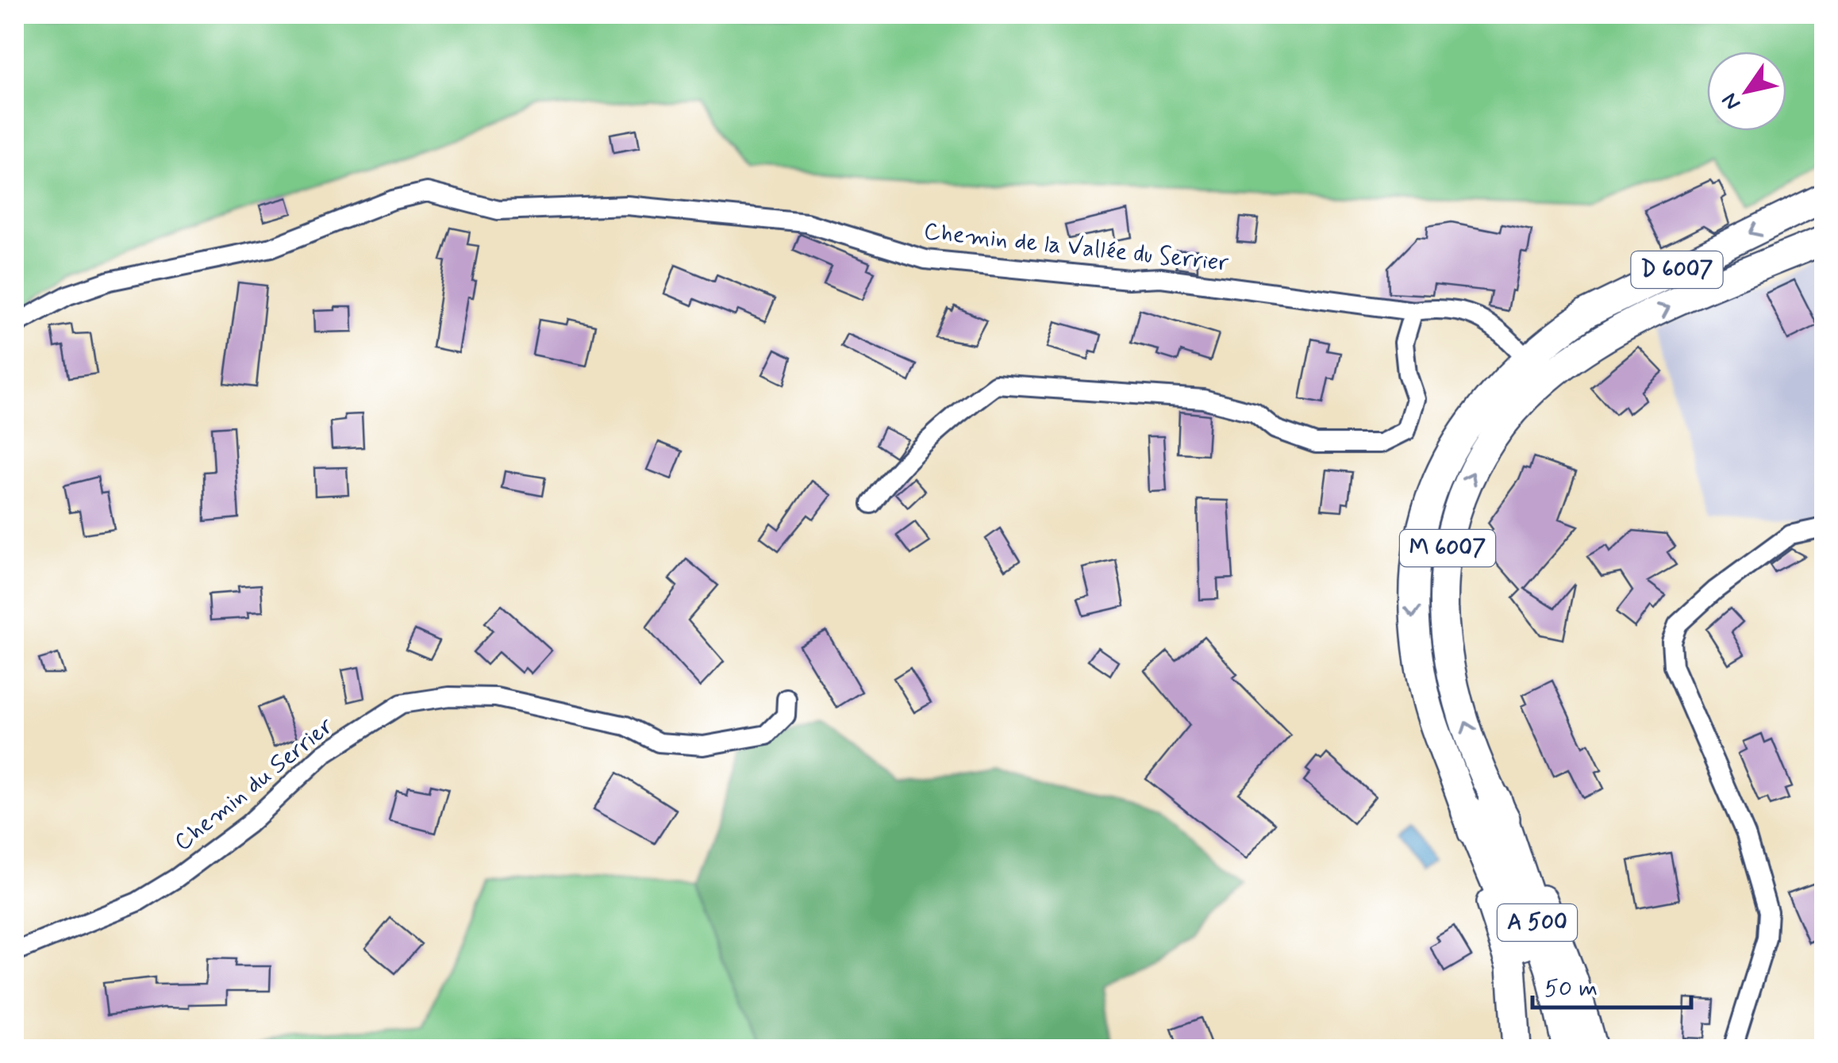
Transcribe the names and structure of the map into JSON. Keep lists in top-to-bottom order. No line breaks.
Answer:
{"streets":{"highway":["A 500"],"main road":["D 6007","M 6007"],"street":["Chemin de la Vallée du Serrier","Chemin du Serrier"]},"crossings":[["Chemin de la Vallée du Serrier","D 6007"],["Chemin de la Vallée du Serrier","M 6007"],["D 6007","M 6007"],["M 6007","A 500"]],"scale_bar":"50 m","north":"bottom left"}
